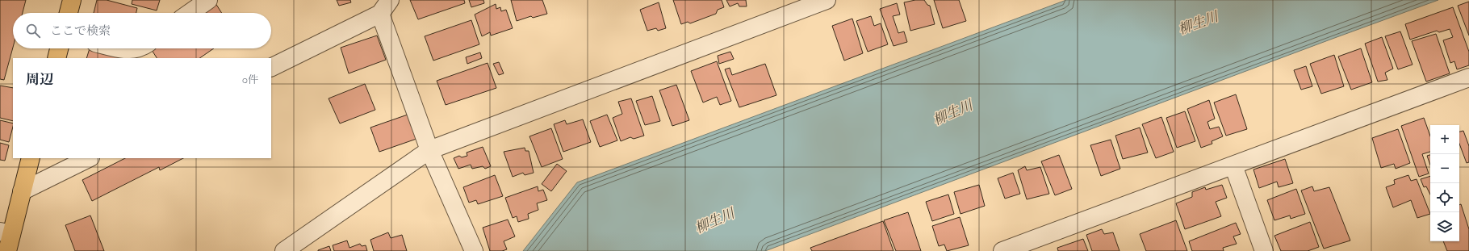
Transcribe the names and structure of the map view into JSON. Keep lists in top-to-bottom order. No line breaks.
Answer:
{"water":["柳生川"],"page":{"search":"ここで検索","heading":["周辺","0件"],"map_buttons":["+","−"]}}
